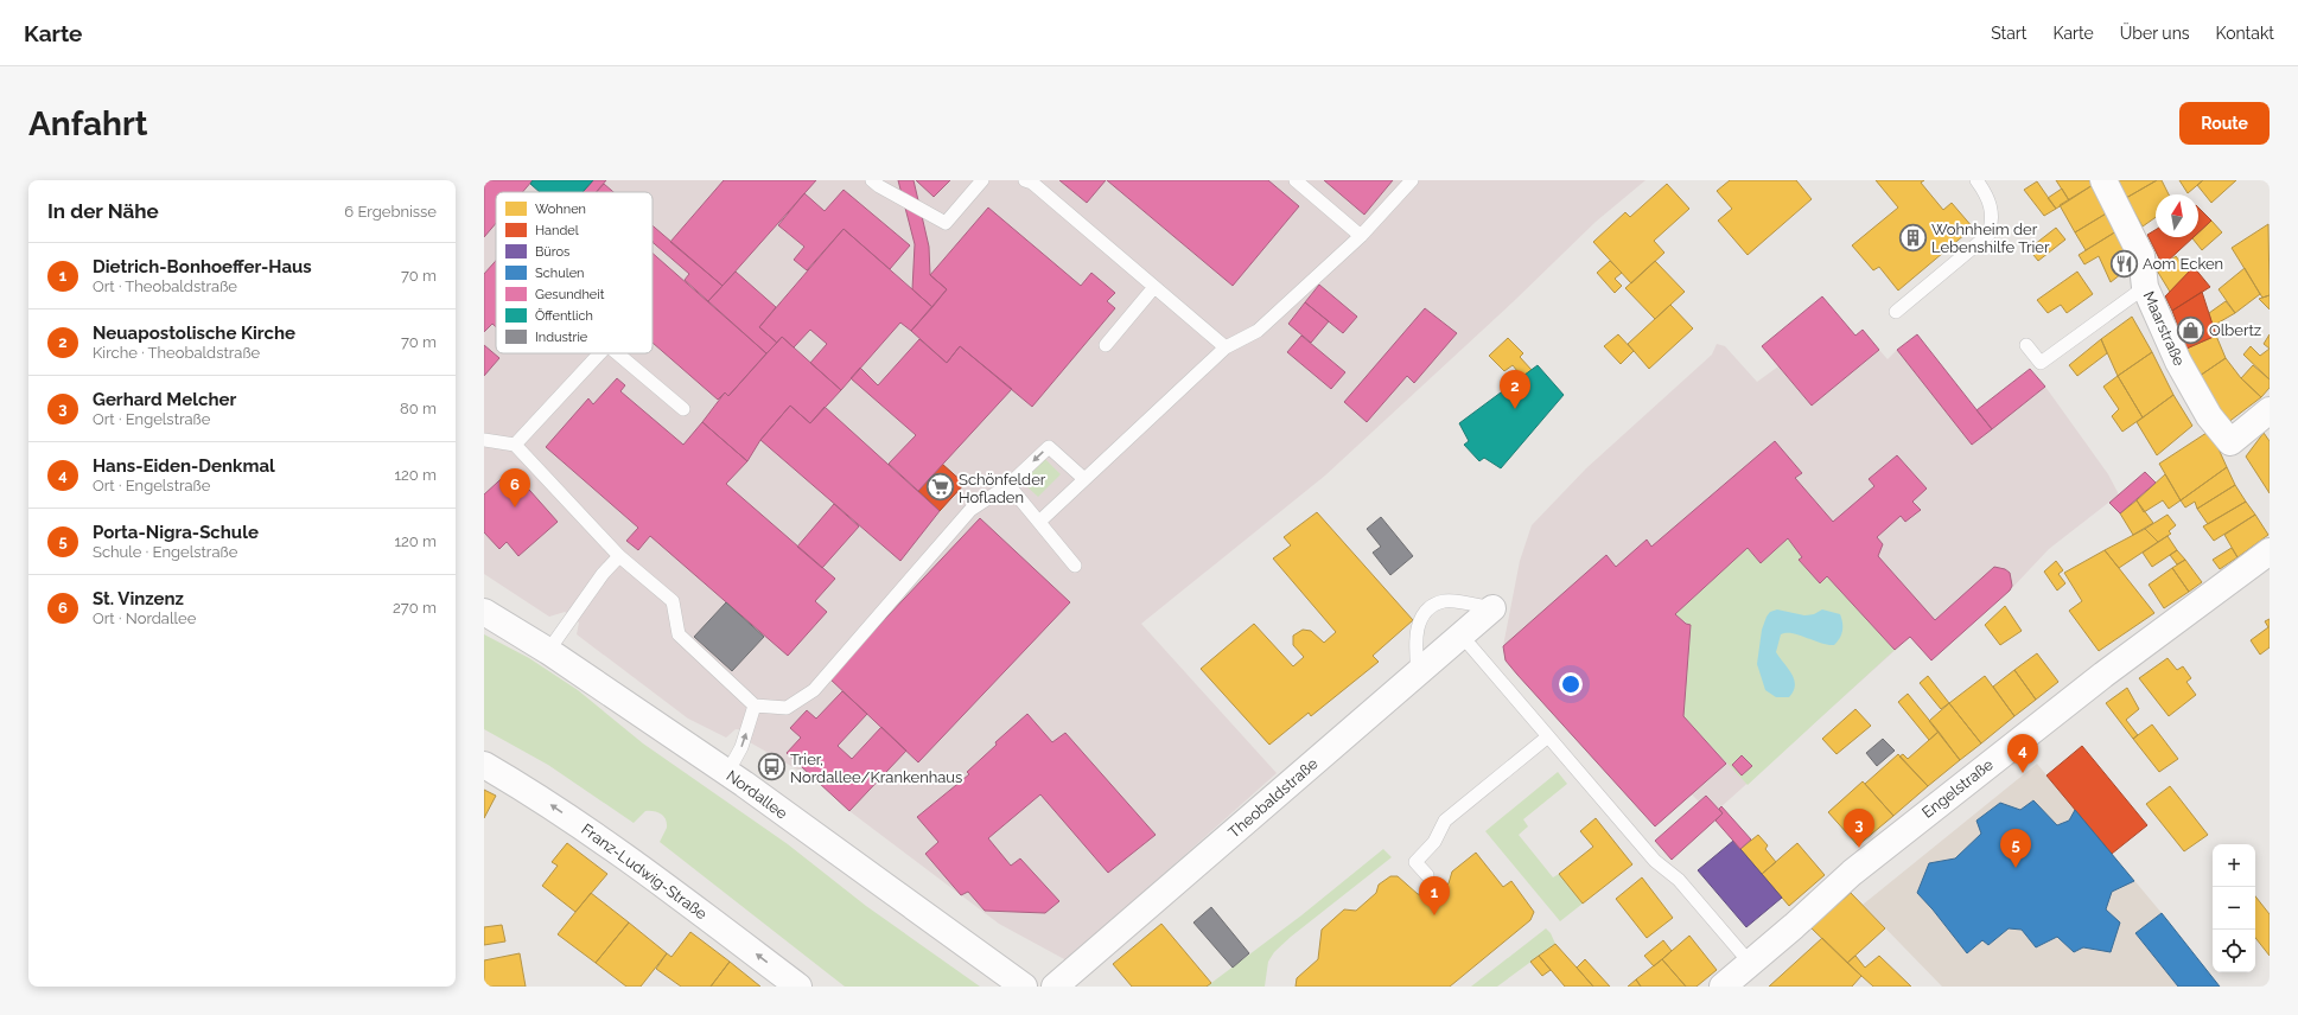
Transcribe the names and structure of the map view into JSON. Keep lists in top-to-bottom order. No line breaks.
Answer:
{"streets":{"street":["Maarstraße","Engelstraße","Nordallee","Theobaldstraße","Franz-Ludwig-Straße"]},"one_way":["Franz-Ludwig-Straße"],"places":{"building":["Wohnheim der Lebenshilfe Trier"],"restaurant":["Aom Ecken"],"shop":["Olbertz"],"supermarket":["Schönfelder Hofladen"],"bus stop":["Trier, Nordallee/Krankenhaus"]},"legend":["Wohnen","Handel","Büros","Schulen","Gesundheit","Öffentlich","Industrie"],"north":"top","page":{"header":"Karte","nav":["Start","Karte","Über uns","Kontakt"],"buttons":"Route","title":"Anfahrt","heading":["In der Nähe","6 Ergebnisse"],"list":[{"mark":"1","name":"Dietrich-Bonhoeffer-Haus","note":"Ort · Theobaldstraße","value":"70 m"},{"mark":"2","name":"Neuapostolische Kirche","note":"Kirche · Theobaldstraße","value":"70 m"},{"mark":"3","name":"Gerhard Melcher","note":"Ort · Engelstraße","value":"80 m"},{"mark":"4","name":"Hans-Eiden-Denkmal","note":"Ort · Engelstraße","value":"120 m"},{"mark":"5","name":"Porta-Nigra-Schule","note":"Schule · Engelstraße","value":"120 m"},{"mark":"6","name":"St. Vinzenz","note":"Ort · Nordallee","value":"270 m"}],"pins":["2","6","4","3","5","1"],"map_buttons":["+","−"]}}
